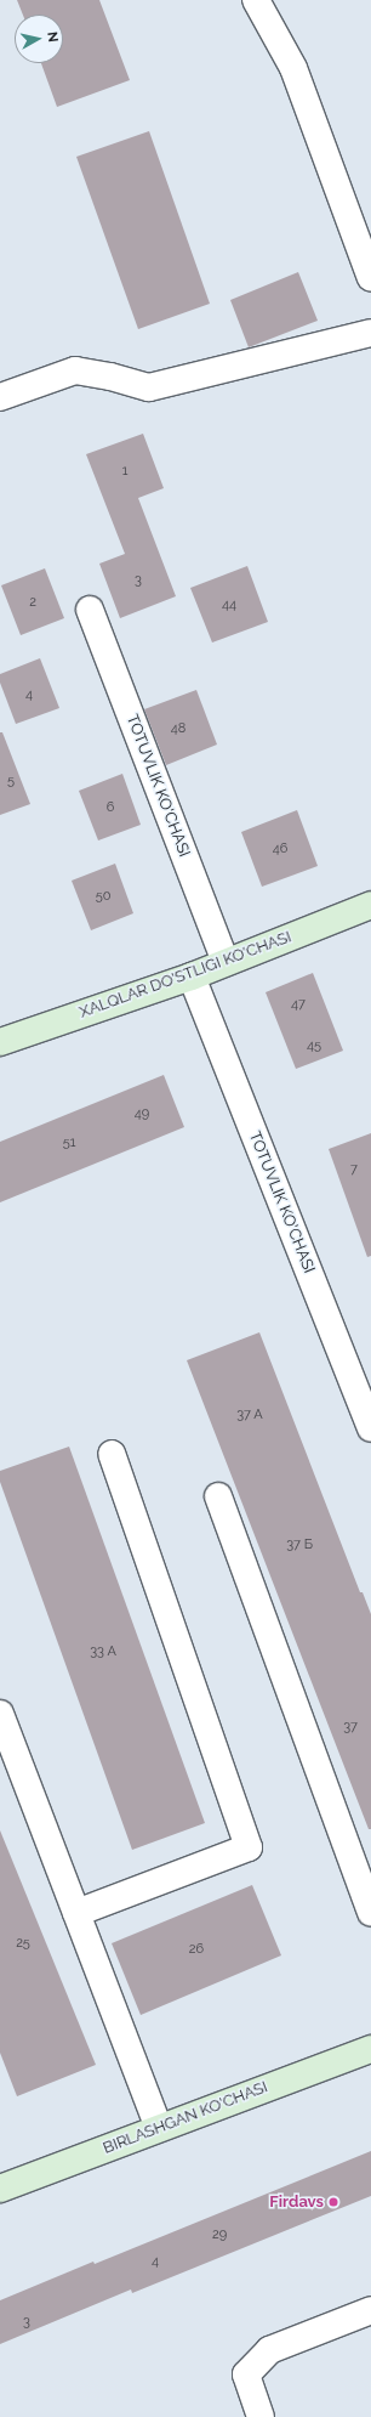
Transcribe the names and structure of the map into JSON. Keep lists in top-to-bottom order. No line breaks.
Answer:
{"streets":{"street":["TOTUVLIK KO'CHASI","XALQLAR DO'STLIGI KO'CHASI","BIRLASHGAN KO'CHASI"]},"crossings":[["TOTUVLIK KO'CHASI","XALQLAR DO'STLIGI KO'CHASI"]],"places":["Firdavs"],"house_numbers":["1","3","2","44","4","48","5","6","46","50","47","45","49","51","7","37 А","37 Б","33 А","37","25","26","29","4","3"],"north":"right"}
